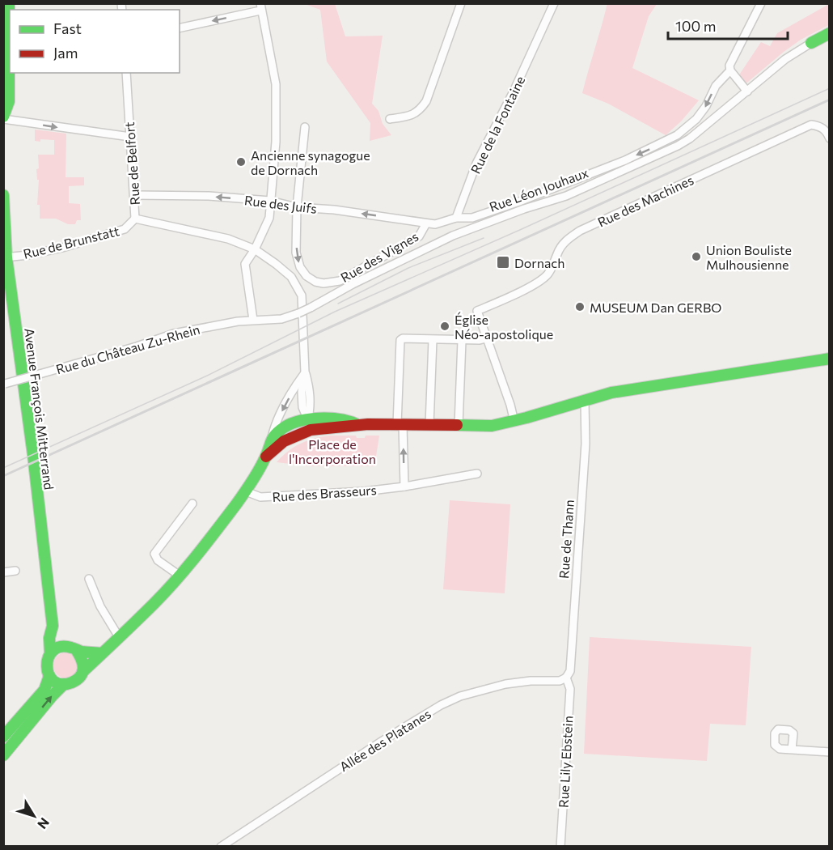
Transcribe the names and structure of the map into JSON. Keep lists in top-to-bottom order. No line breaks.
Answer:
{"streets":{"main road":["Rue Léon Jouhaux","Avenue François Mitterrand"],"street":["Rue de la Fontaine","Rue de Belfort","Rue des Machines","Rue des Juifs","Rue de Brunstatt","Rue des Vignes","Rue du Château Zu-Rhein","Rue des Brasseurs","Rue de Thann","Allée des Platanes","Rue Lily Ebstein"]},"crossings":[["Rue de Belfort","Rue des Juifs"],["Rue de Belfort","Rue de Brunstatt"],["Rue Léon Jouhaux","Rue du Château Zu-Rhein"],["Rue des Juifs","Rue des Vignes"],["Rue de Brunstatt","Avenue François Mitterrand"],["Rue de Thann","Allée des Platanes"],["Rue de Thann","Rue Lily Ebstein"],["Allée des Platanes","Rue Lily Ebstein"]],"one_way":["Rue des Juifs"],"parks":["Place de l'Incorporation"],"places":{"other":["Ancienne synagogue de Dornach","Union Bouliste Mulhousienne","MUSEUM Dan GERBO","Église Néo-apostolique"],"transit":["Dornach"]},"legend":["Fast","Jam"],"scale_bar":"100 m","north":"bottom right"}
